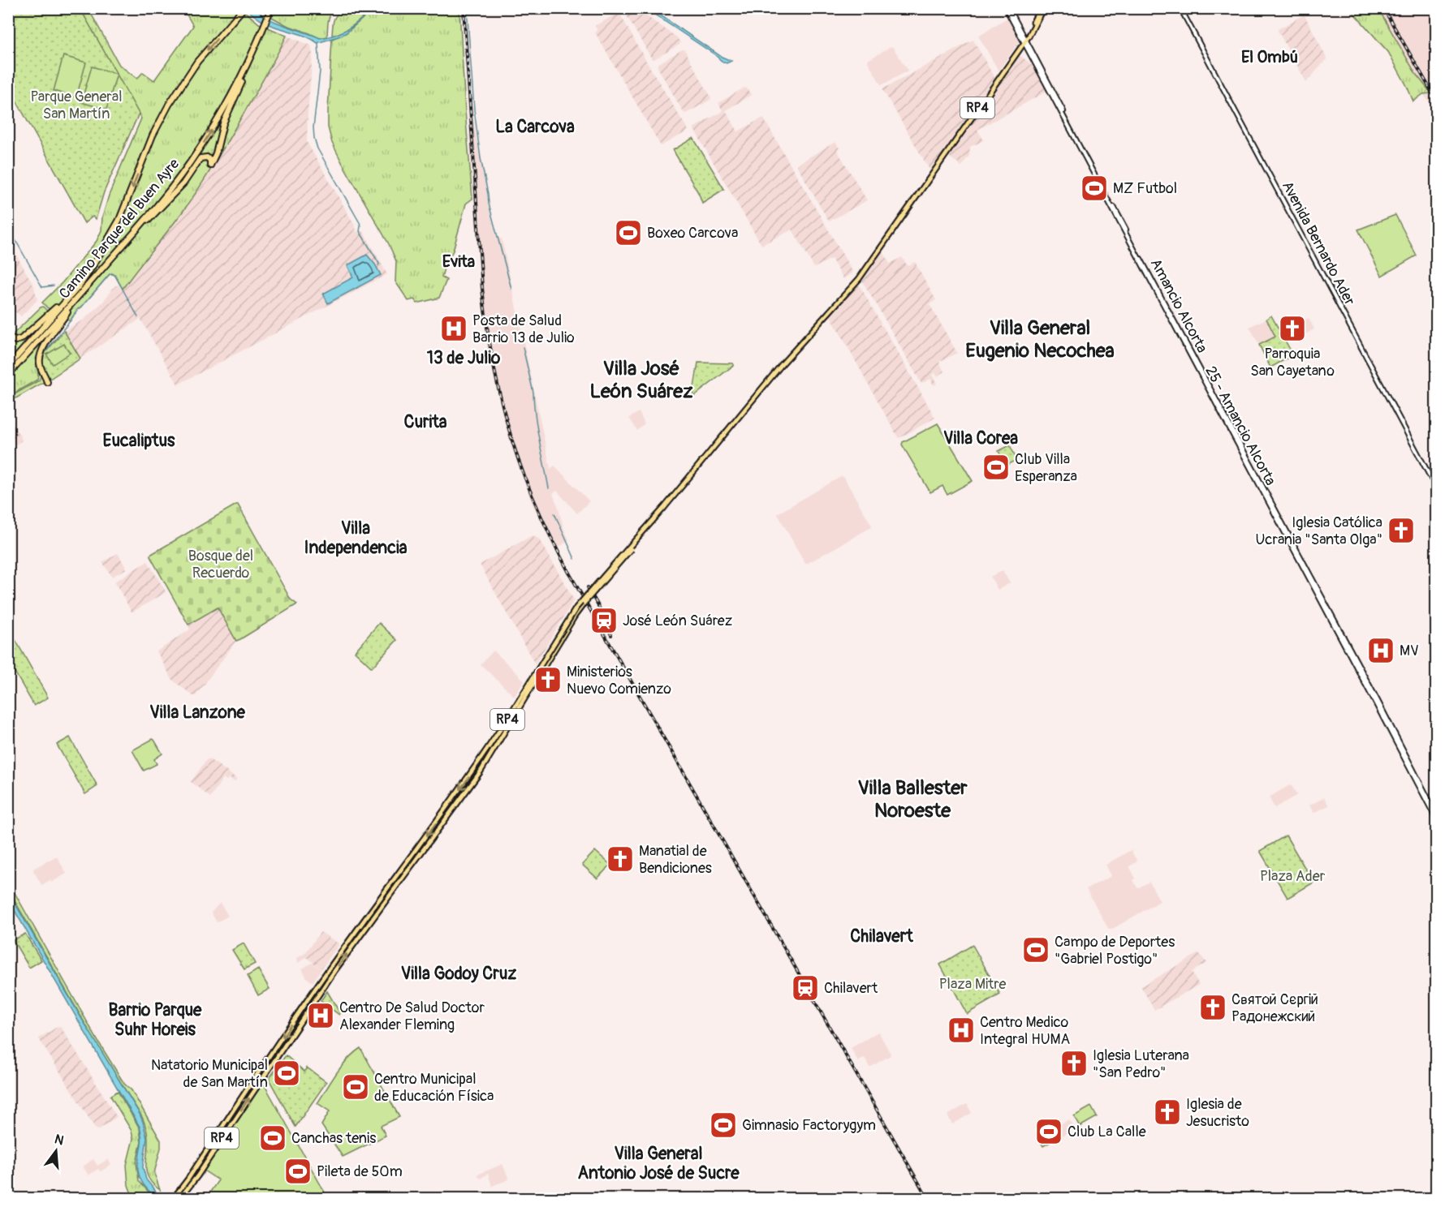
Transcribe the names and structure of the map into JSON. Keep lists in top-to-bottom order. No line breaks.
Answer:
{"streets":{"highway":["Camino Parque del Buen Ayre"],"main road":["RP4","Avenida Bernardo Ader","Amancio Alcorta","25 - Amancio Alcorta"]},"crossings":[["RP4","Amancio Alcorta"],["RP4","25 - Amancio Alcorta"],["Amancio Alcorta","25 - Amancio Alcorta"]],"districts":["El Ombú","La Carcova","Evita","Villa General Eugenio Necochea","13 de Julio","Villa José León Suárez","Curita","Villa Corea","Eucaliptus","Villa Independencia","Villa Lanzone","Villa Ballester Noroeste","Chilavert","Villa Godoy Cruz","Barrio Parque Suhr Horeis","Villa General Antonio José de Sucre"],"parks":["Parque General San Martín","Bosque del Recuerdo","Plaza Ader","Plaza Mitre"],"places":{"sports":["MZ Futbol","Boxeo Carcova","Club Villa Esperanza","Campo de Deportes \"Gabriel Postigo\"","Natatorio Municipal de San Martín","Centro Municipal de Educación Física","Gimnasio Factorygym","Club La Calle","Canchas tenis","Pileta de 50m"],"hospital":["Posta de Salud Barrio 13 de Julio","MV","Centro De Salud Doctor Alexander Fleming","Centro Medico Integral HUMA"],"church":["Parroquia San Cayetano","Iglesia Católica Ucrania \"Santa Olga\"","Ministerios Nuevo Comienzo","Manatial de Bendiciones","Святой Cєргій Pадонежский","Iglesia Luterana \"San Pedro\"","Iglesia de Jesucristo"],"station":["José León Suárez","Chilavert"]},"north":"top"}
